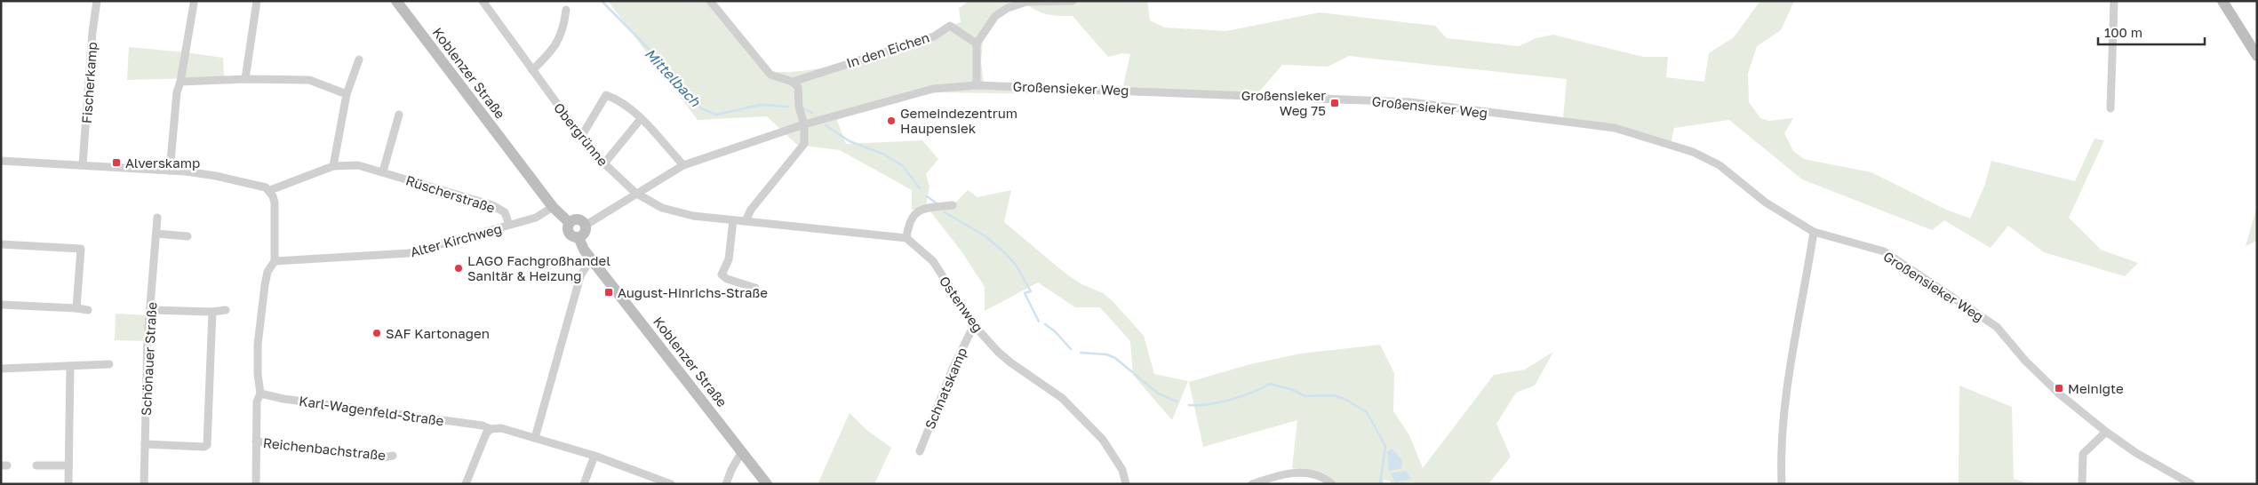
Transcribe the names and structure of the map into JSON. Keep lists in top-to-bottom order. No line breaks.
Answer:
{"streets":{"street":["In den Eichen","Koblenzer Straße","Fischerkamp","Großensieker Weg","Obergrünne","Rüscherstraße","Alter Kirchweg","Ostenweg","Schönauer Straße","Schnatskamp","Karl-Wagenfeld-Straße","Reichenbachstraße"]},"crossings":[["Koblenzer Straße","Großensieker Weg"],["Koblenzer Straße","Alter Kirchweg"],["Großensieker Weg","Obergrünne"],["Rüscherstraße","Alter Kirchweg"],["Ostenweg","Schnatskamp"]],"water":["Mittelbach"],"places":{"transit":["Großensieker Weg 75","Alverskamp","August-Hinrichs-Straße","Meinigte"],"other":["Gemeindezentrum Haupensiek","LAGO Fachgroßhandel Sanitär & Heizung","SAF Kartonagen"]},"scale_bar":"100 m"}
